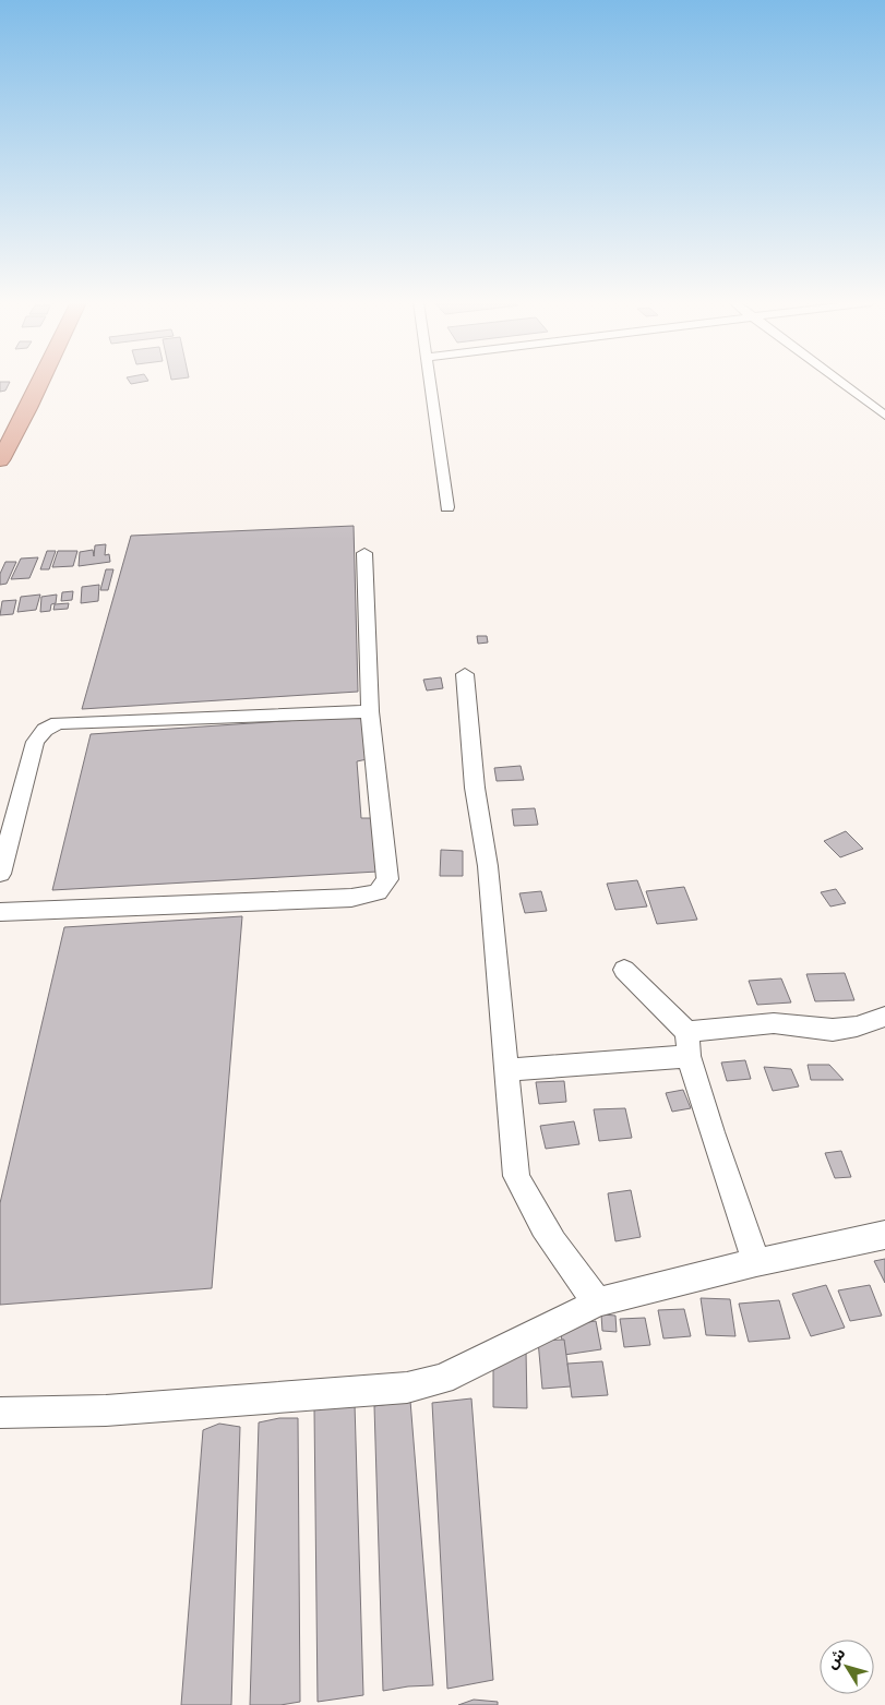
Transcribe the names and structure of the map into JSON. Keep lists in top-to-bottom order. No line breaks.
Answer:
{"north":"top left"}
